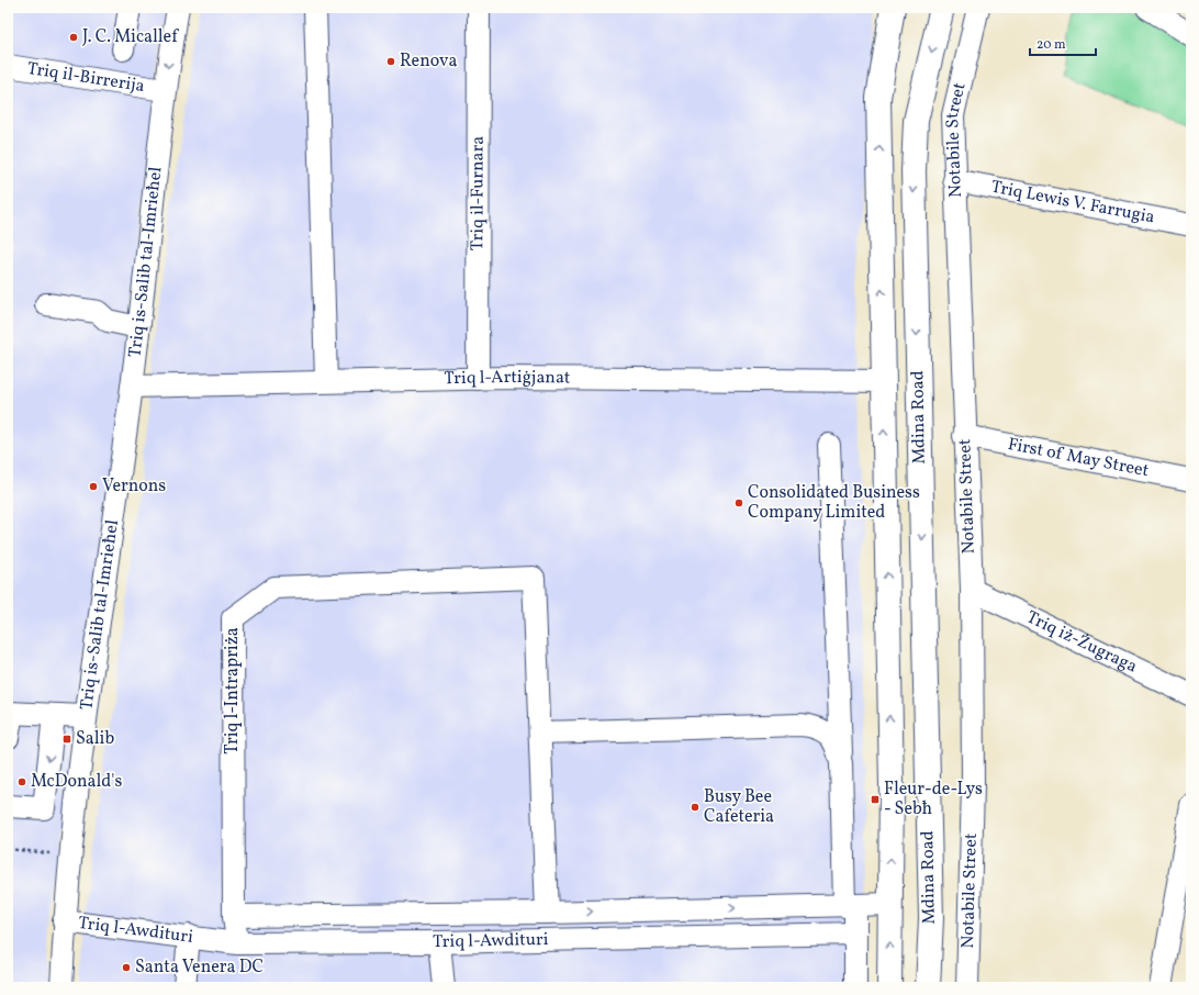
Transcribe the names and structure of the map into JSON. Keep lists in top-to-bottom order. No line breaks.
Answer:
{"streets":{"main road":["Mdina Road"],"street":["Triq il-Birrerija","Notabile Street","Triq il-Furnara","Triq Lewis V. Farrugia","Triq is-Salib tal-Imrieħel","Triq l-Artiġjanat","First of May Street","Triq iż-Żugraga","Triq l-Intrapriża","Triq l-Awdituri"]},"crossings":[["Triq il-Birrerija","Triq is-Salib tal-Imrieħel"],["Notabile Street","Triq Lewis V. Farrugia"],["Notabile Street","First of May Street"],["Notabile Street","Triq iż-Żugraga"],["Triq il-Furnara","Triq l-Artiġjanat"],["Triq is-Salib tal-Imrieħel","Triq l-Artiġjanat"],["Triq is-Salib tal-Imrieħel","Triq l-Awdituri"],["Triq l-Artiġjanat","Mdina Road"],["Triq l-Intrapriża","Triq l-Awdituri"]],"places":{"other":["J. C. Micallef","Renova","Vernons","Consolidated Business Company Limited","McDonald's","Busy Bee Cafeteria","Santa Venera DC"],"transit":["Salib","Fleur-de-Lys - Sebħ"]},"scale_bar":"20 m"}
